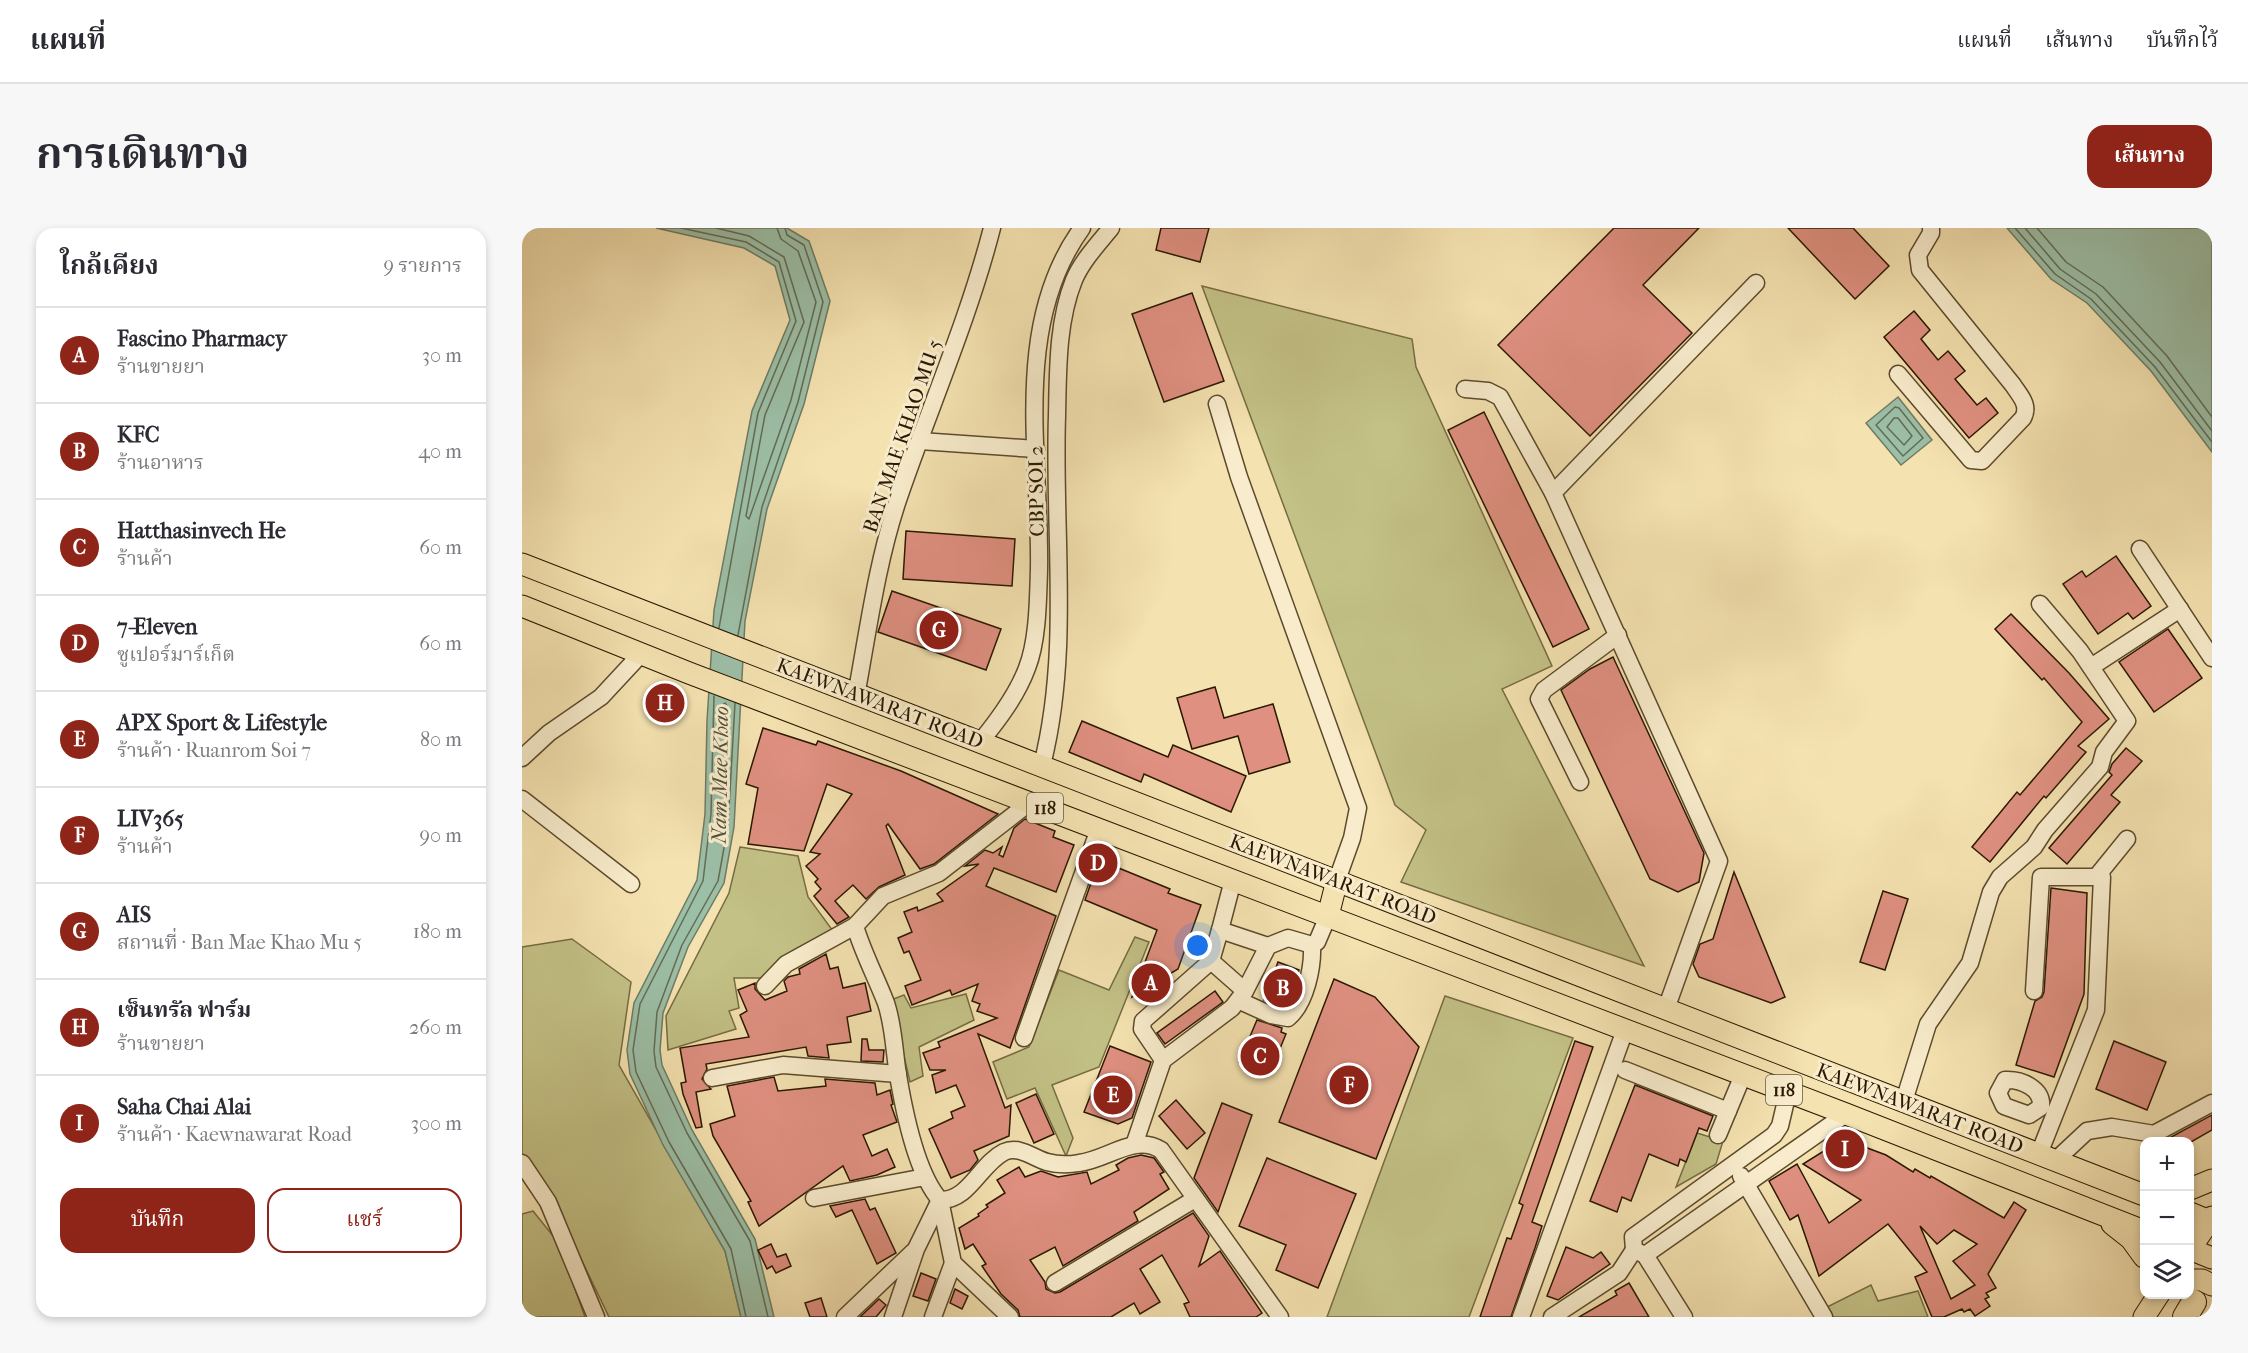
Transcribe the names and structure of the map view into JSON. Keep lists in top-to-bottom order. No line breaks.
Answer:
{"streets":{"main road":["KAEWNAWARAT ROAD","118"],"street":["BAN MAE KHAO MU 5","CBP SOI 2"]},"crossings":[["BAN MAE KHAO MU 5","KAEWNAWARAT ROAD"],["CBP SOI 2","KAEWNAWARAT ROAD"]],"water":["Nam Mae Khao"],"page":{"header":"แผนที่","nav":["แผนที่","เส้นทาง","บันทึกไว้"],"title":"การเดินทาง","buttons":["เส้นทาง",["บันทึก","แชร์"]],"heading":["ใกล้เคียง","9 รายการ"],"list":[{"mark":"A","name":"Fascino Pharmacy","note":"ร้านขายยา","value":"30 m"},{"mark":"B","name":"KFC","note":"ร้านอาหาร","value":"40 m"},{"mark":"C","name":"Hatthasinvech He","note":"ร้านค้า","value":"60 m"},{"mark":"D","name":"7-Eleven","note":"ซูเปอร์มาร์เก็ต","value":"60 m"},{"mark":"E","name":"APX Sport & Lifestyle","note":"ร้านค้า · Ruanrom Soi 7","value":"80 m"},{"mark":"F","name":"LIV365","note":"ร้านค้า","value":"90 m"},{"mark":"G","name":"AIS","note":"สถานที่ · Ban Mae Khao Mu 5","value":"180 m"},{"mark":"H","name":"เซ็นทรัล ฟาร์ม","note":"ร้านขายยา","value":"260 m"},{"mark":"I","name":"Saha Chai Alai","note":"ร้านค้า · Kaewnawarat Road","value":"300 m"}],"pins":["G","H","D","A","B","C","F","E","I"],"map_buttons":["+","−"]}}
